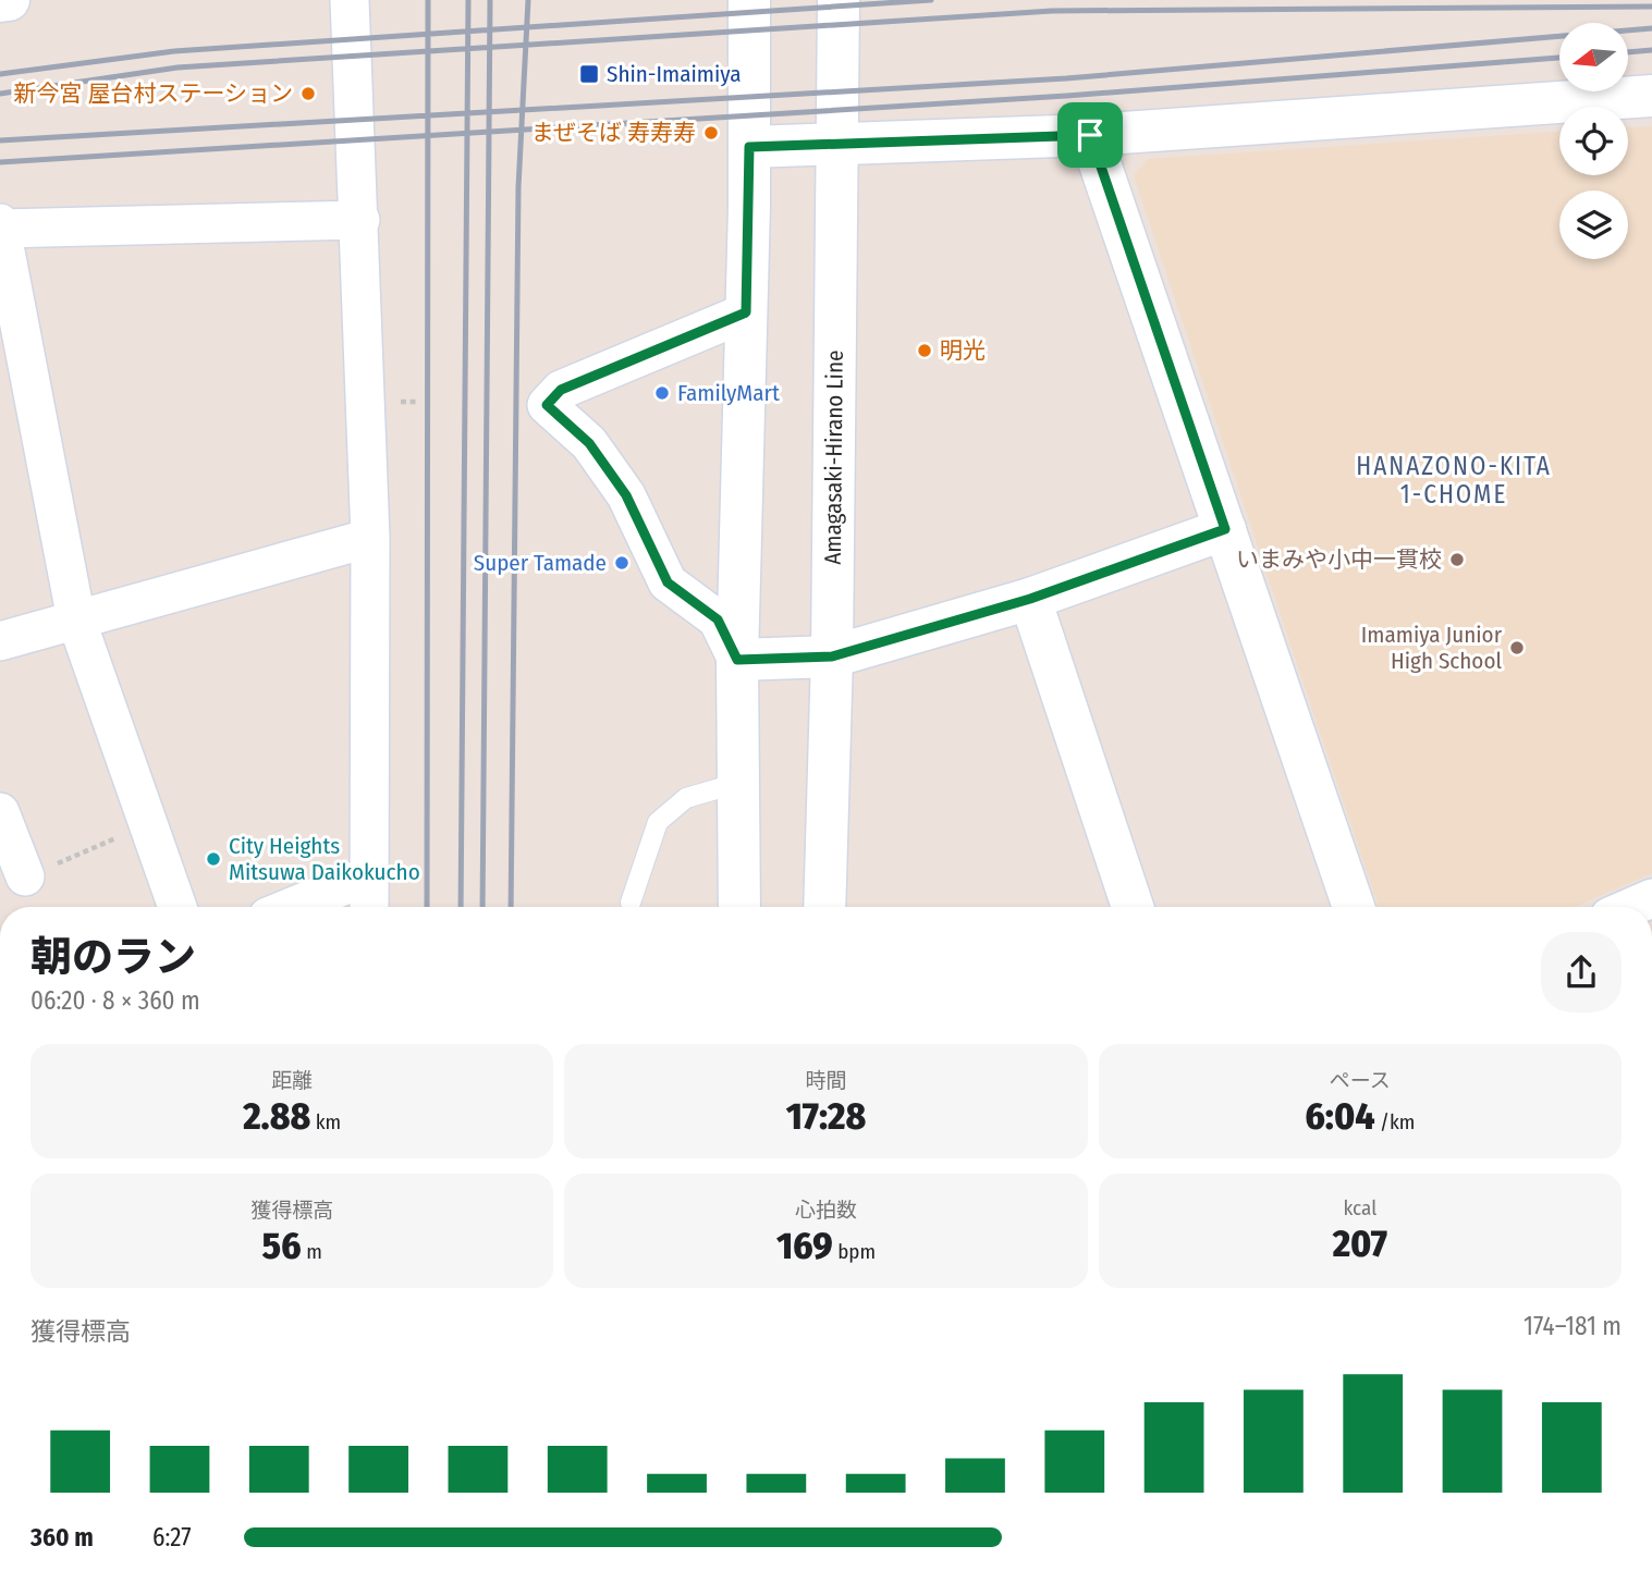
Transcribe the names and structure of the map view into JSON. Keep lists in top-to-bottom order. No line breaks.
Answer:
{"streets":{"street":["Amagasaki-Hirano Line"]},"districts":["HANAZONO-KITA 1-CHOME"],"places":{"transit":["Shin-Imaimiya"],"other":["新今宮 屋台村ステーション","まぜそば 寿寿寿","明光","FamilyMart","いまみや小中一貫校","Super Tamade","Imamiya Junior High School","City Heights Mitsuwa Daikokucho"]},"north":"left","page":{"heading":["朝のラン","06:20 · 8 × 360 m"],"stats":[["距離","2.88 km"],["時間","17:28"],["ペース","6:04 /km"],["獲得標高","56 m"],["心拍数","169 bpm"],["kcal","207"]],"chart":["獲得標高","174–181 m"],"list":[{"name":"360 m","note":"6:27"}]}}
